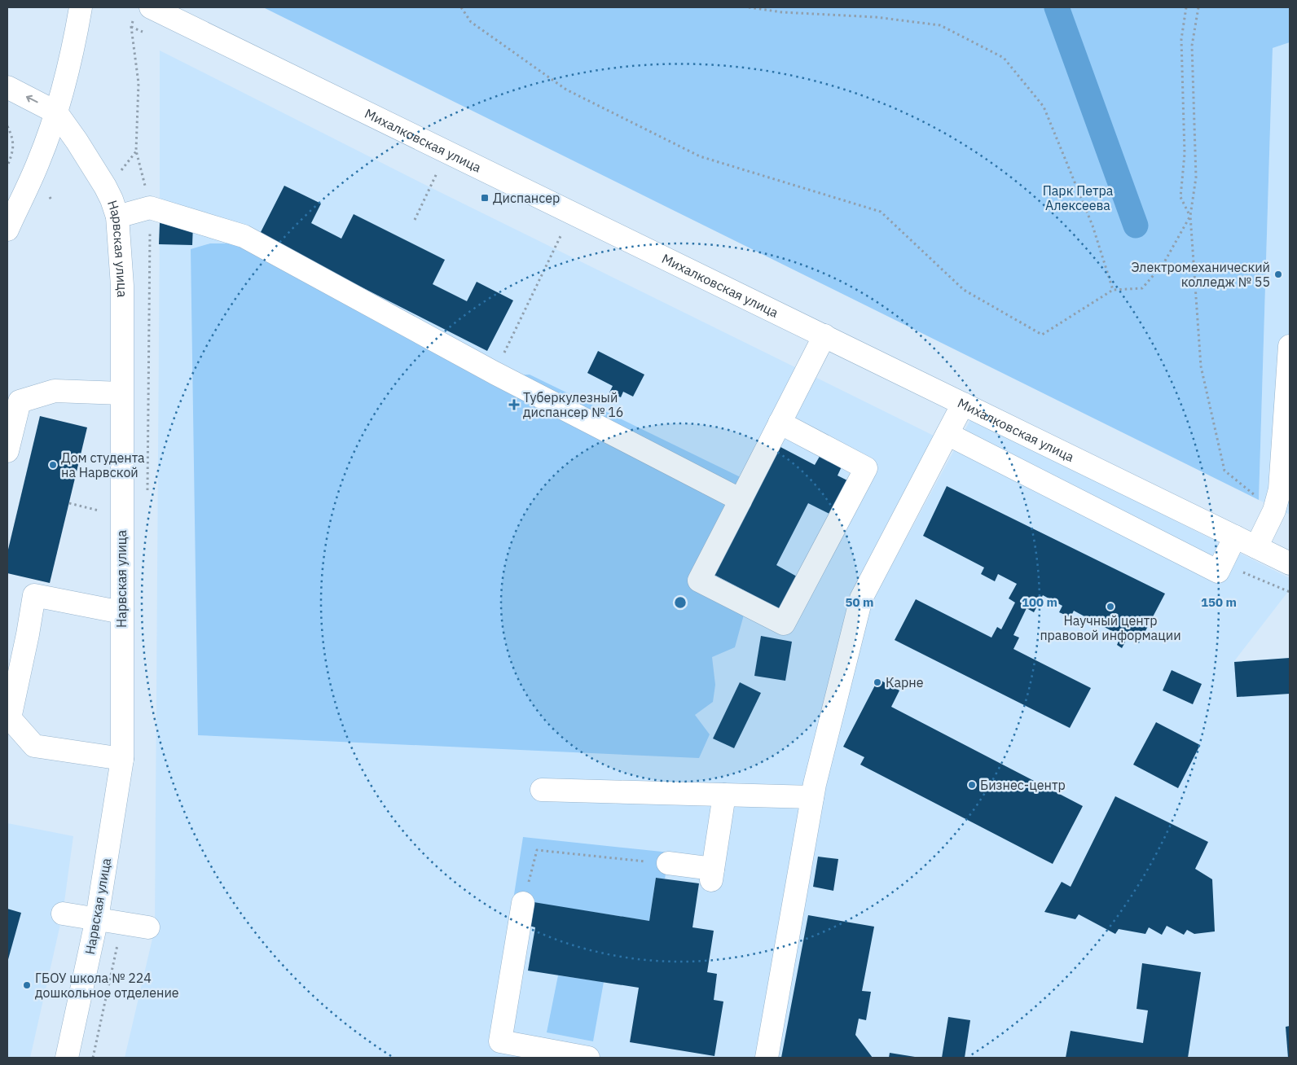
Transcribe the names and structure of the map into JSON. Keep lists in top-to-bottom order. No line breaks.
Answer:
{"streets":{"street":["Михалковская улица","Нарвская улица"]},"parks":["Парк Петра Алексеева"],"places":{"transit":["Диспансер"],"other":["Электромеханический колледж № 55","Дом студента на Нарвской","Научный центр правовой информации","Карне","Бизнес-центр","ГБОУ школа № 224 дошкольное отделение"],"health":["Туберкулезный диспансер № 16"]},"rings":["50 m","100 m","150 m"]}
